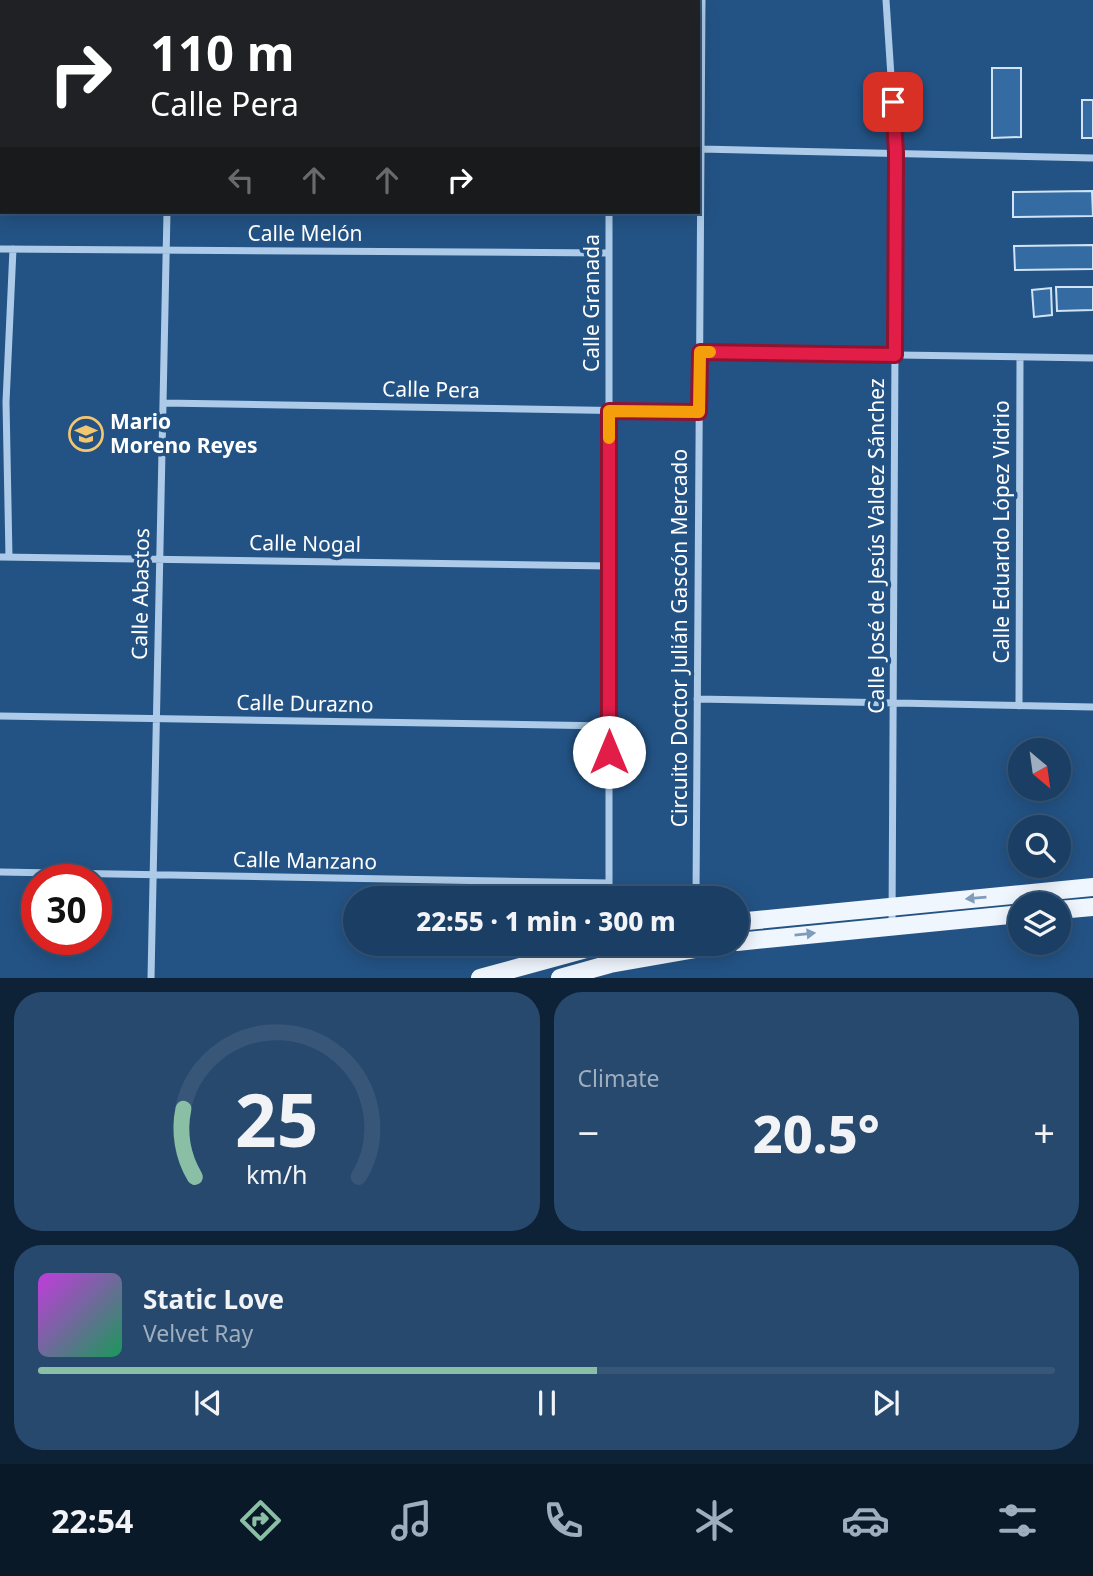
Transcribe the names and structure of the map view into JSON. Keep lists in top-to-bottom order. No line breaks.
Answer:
{"streets":{"street":["Calle Melón","Calle Granada","Calle Pera","Calle Eduardo López Vidrio","Calle Nogal","Calle José de Jesús Valdez Sánchez","Calle Abastos","Circuito Doctor Julián Gascón Mercado","Calle Durazno","Calle Manzano"]},"crossings":[["Calle Melón","Calle Granada"],["Calle Melón","Calle Abastos"],["Calle Granada","Calle Pera"],["Calle Granada","Calle Nogal"],["Calle Granada","Calle Durazno"],["Calle Granada","Calle Manzano"],["Calle Pera","Calle Abastos"],["Calle Pera","Circuito Doctor Julián Gascón Mercado"],["Calle Nogal","Calle Abastos"],["Calle Abastos","Calle Durazno"],["Calle Abastos","Calle Manzano"]],"places":{"school or university":["Mario Moreno Reyes"]},"north":"bottom right","page":{"turn":["110 m","Calle Pera"],"limit":"30","trip":"22:55 · 1 min · 300 m","tile":"Climate","heat":["−","20.5°","+"],"song":["Static Love","Velvet Ray"],"tabs":"22:54","gauge":["25","km/h"]}}
